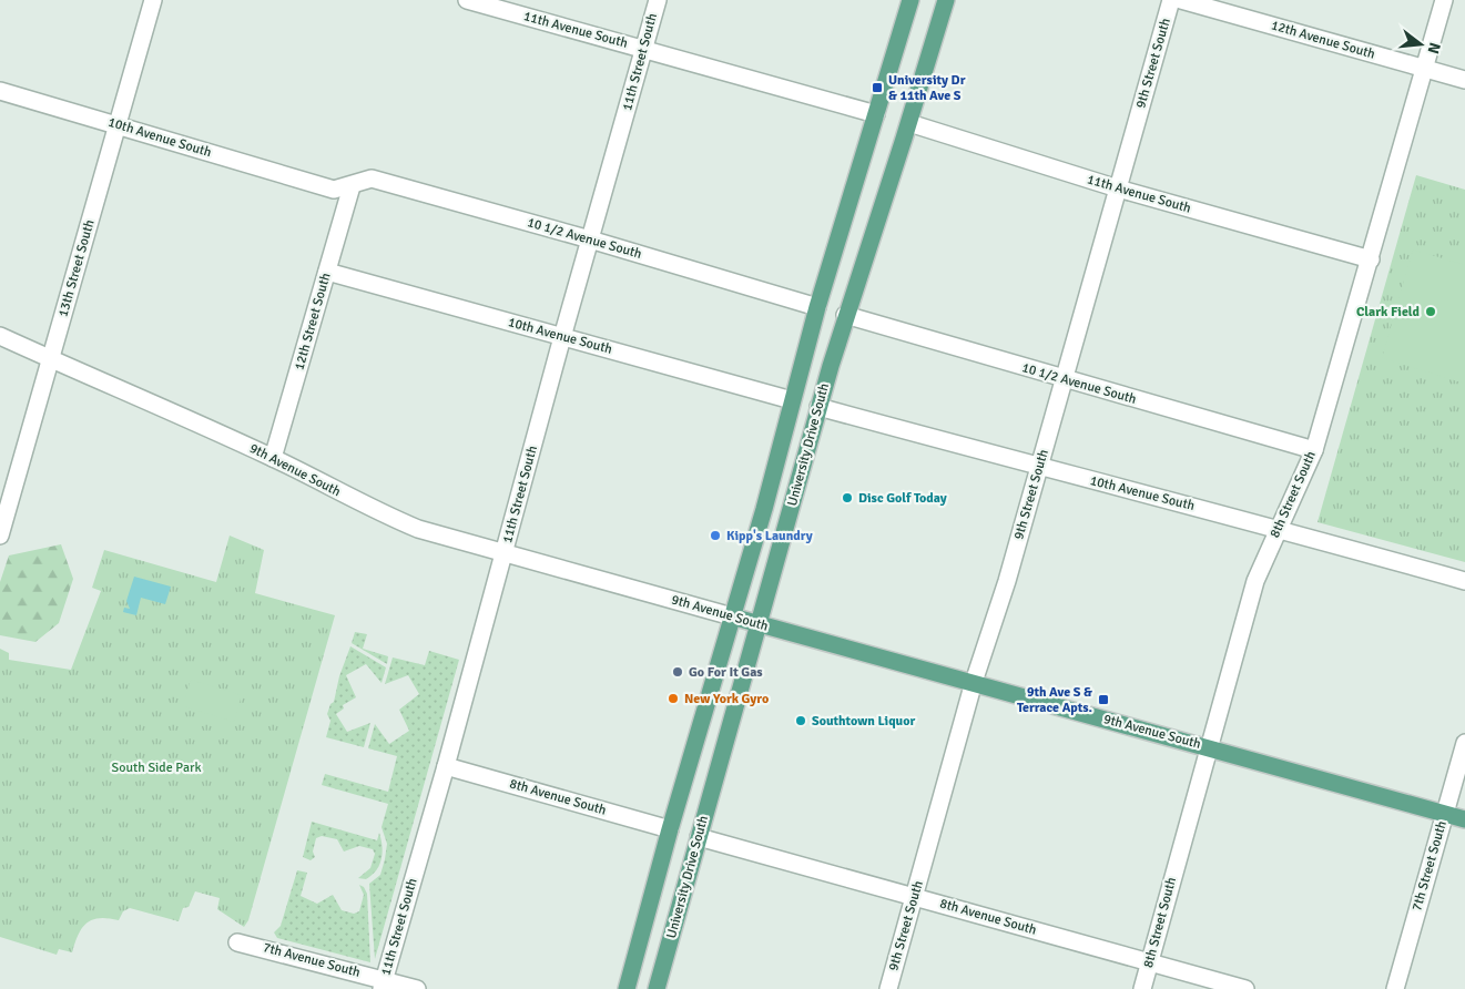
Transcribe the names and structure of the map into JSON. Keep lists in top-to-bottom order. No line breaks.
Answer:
{"streets":{"main road":["University Drive South","9th Avenue South"],"street":["11th Avenue South","12th Avenue South","11th Street South","9th Street South","10th Avenue South","10 1/2 Avenue South","13th Street South","12th Street South","8th Street South","8th Avenue South","7th Street South","7th Avenue South"]},"crossings":[["11th Avenue South","11th Street South"],["11th Avenue South","9th Street South"],["11th Avenue South","University Drive South"],["11th Avenue South","8th Street South"],["12th Avenue South","8th Street South"],["11th Street South","10th Avenue South"],["11th Street South","10 1/2 Avenue South"],["11th Street South","9th Avenue South"],["11th Street South","8th Avenue South"],["11th Street South","7th Avenue South"],["9th Street South","10th Avenue South"],["9th Street South","10 1/2 Avenue South"],["9th Street South","9th Avenue South"],["9th Street South","8th Avenue South"],["10th Avenue South","10 1/2 Avenue South"],["10th Avenue South","13th Street South"],["10th Avenue South","12th Street South"],["10th Avenue South","University Drive South"],["10th Avenue South","8th Street South"],["10 1/2 Avenue South","12th Street South"],["10 1/2 Avenue South","University Drive South"],["10 1/2 Avenue South","8th Street South"],["13th Street South","9th Avenue South"],["12th Street South","9th Avenue South"],["University Drive South","9th Avenue South"],["University Drive South","8th Avenue South"],["9th Avenue South","8th Street South"],["9th Avenue South","7th Street South"],["8th Street South","8th Avenue South"]],"parks":["South Side Park"],"places":{"transit":["University Dr & 11th Ave S","9th Ave S & Terrace Apts."],"other":["Clark Field","Disc Golf Today","Kipp's Laundry","Go For It Gas","New York Gyro","Southtown Liquor"]},"north":"right"}
